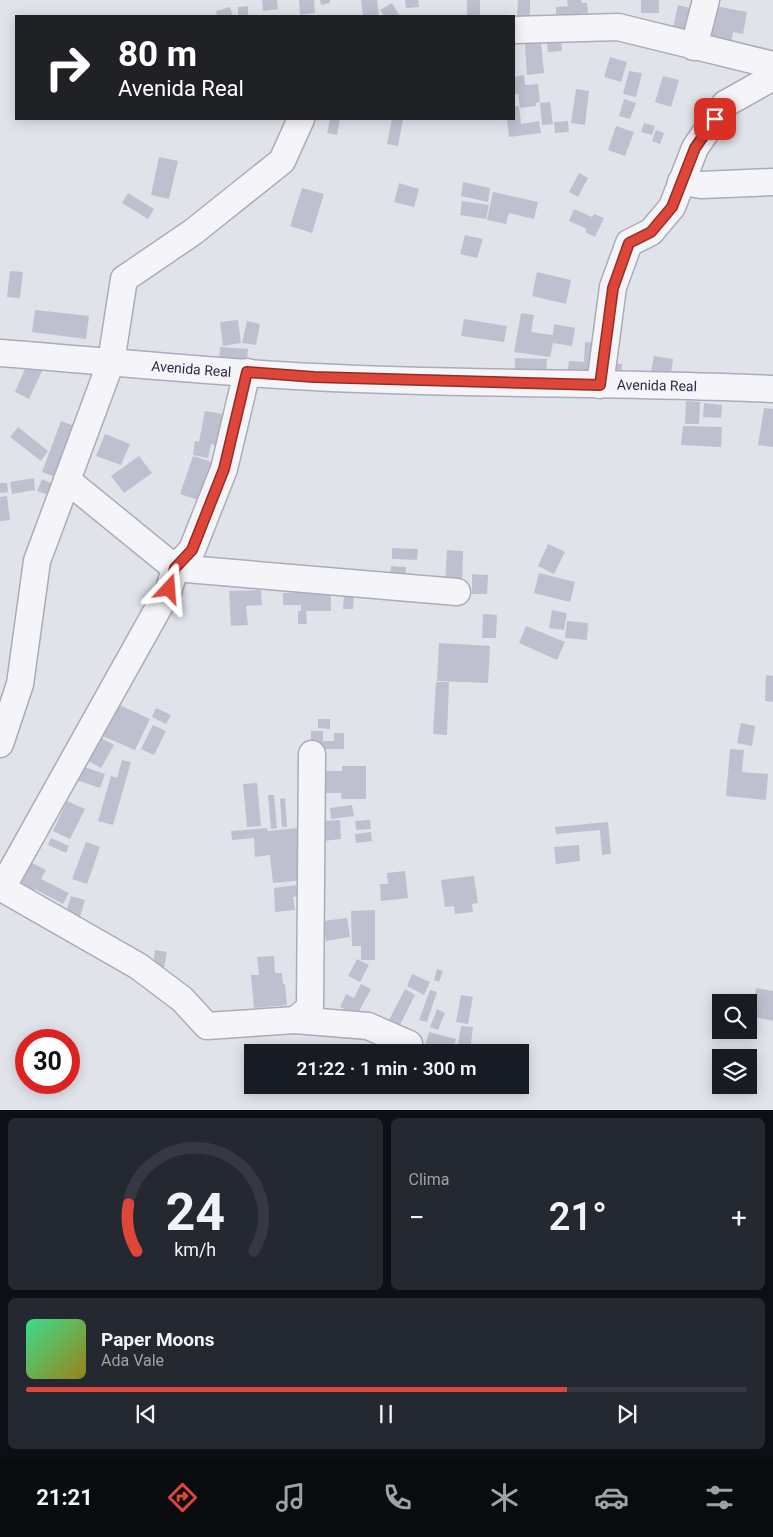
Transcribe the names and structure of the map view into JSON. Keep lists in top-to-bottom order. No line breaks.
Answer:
{"streets":{"street":["Avenida Real"]},"page":{"turn":["80 m","Avenida Real"],"limit":"30","trip":"21:22 · 1 min · 300 m","tile":"Clima","heat":["−","21°","+"],"song":["Paper Moons","Ada Vale"],"tabs":"21:21","gauge":["24","km/h"]}}
